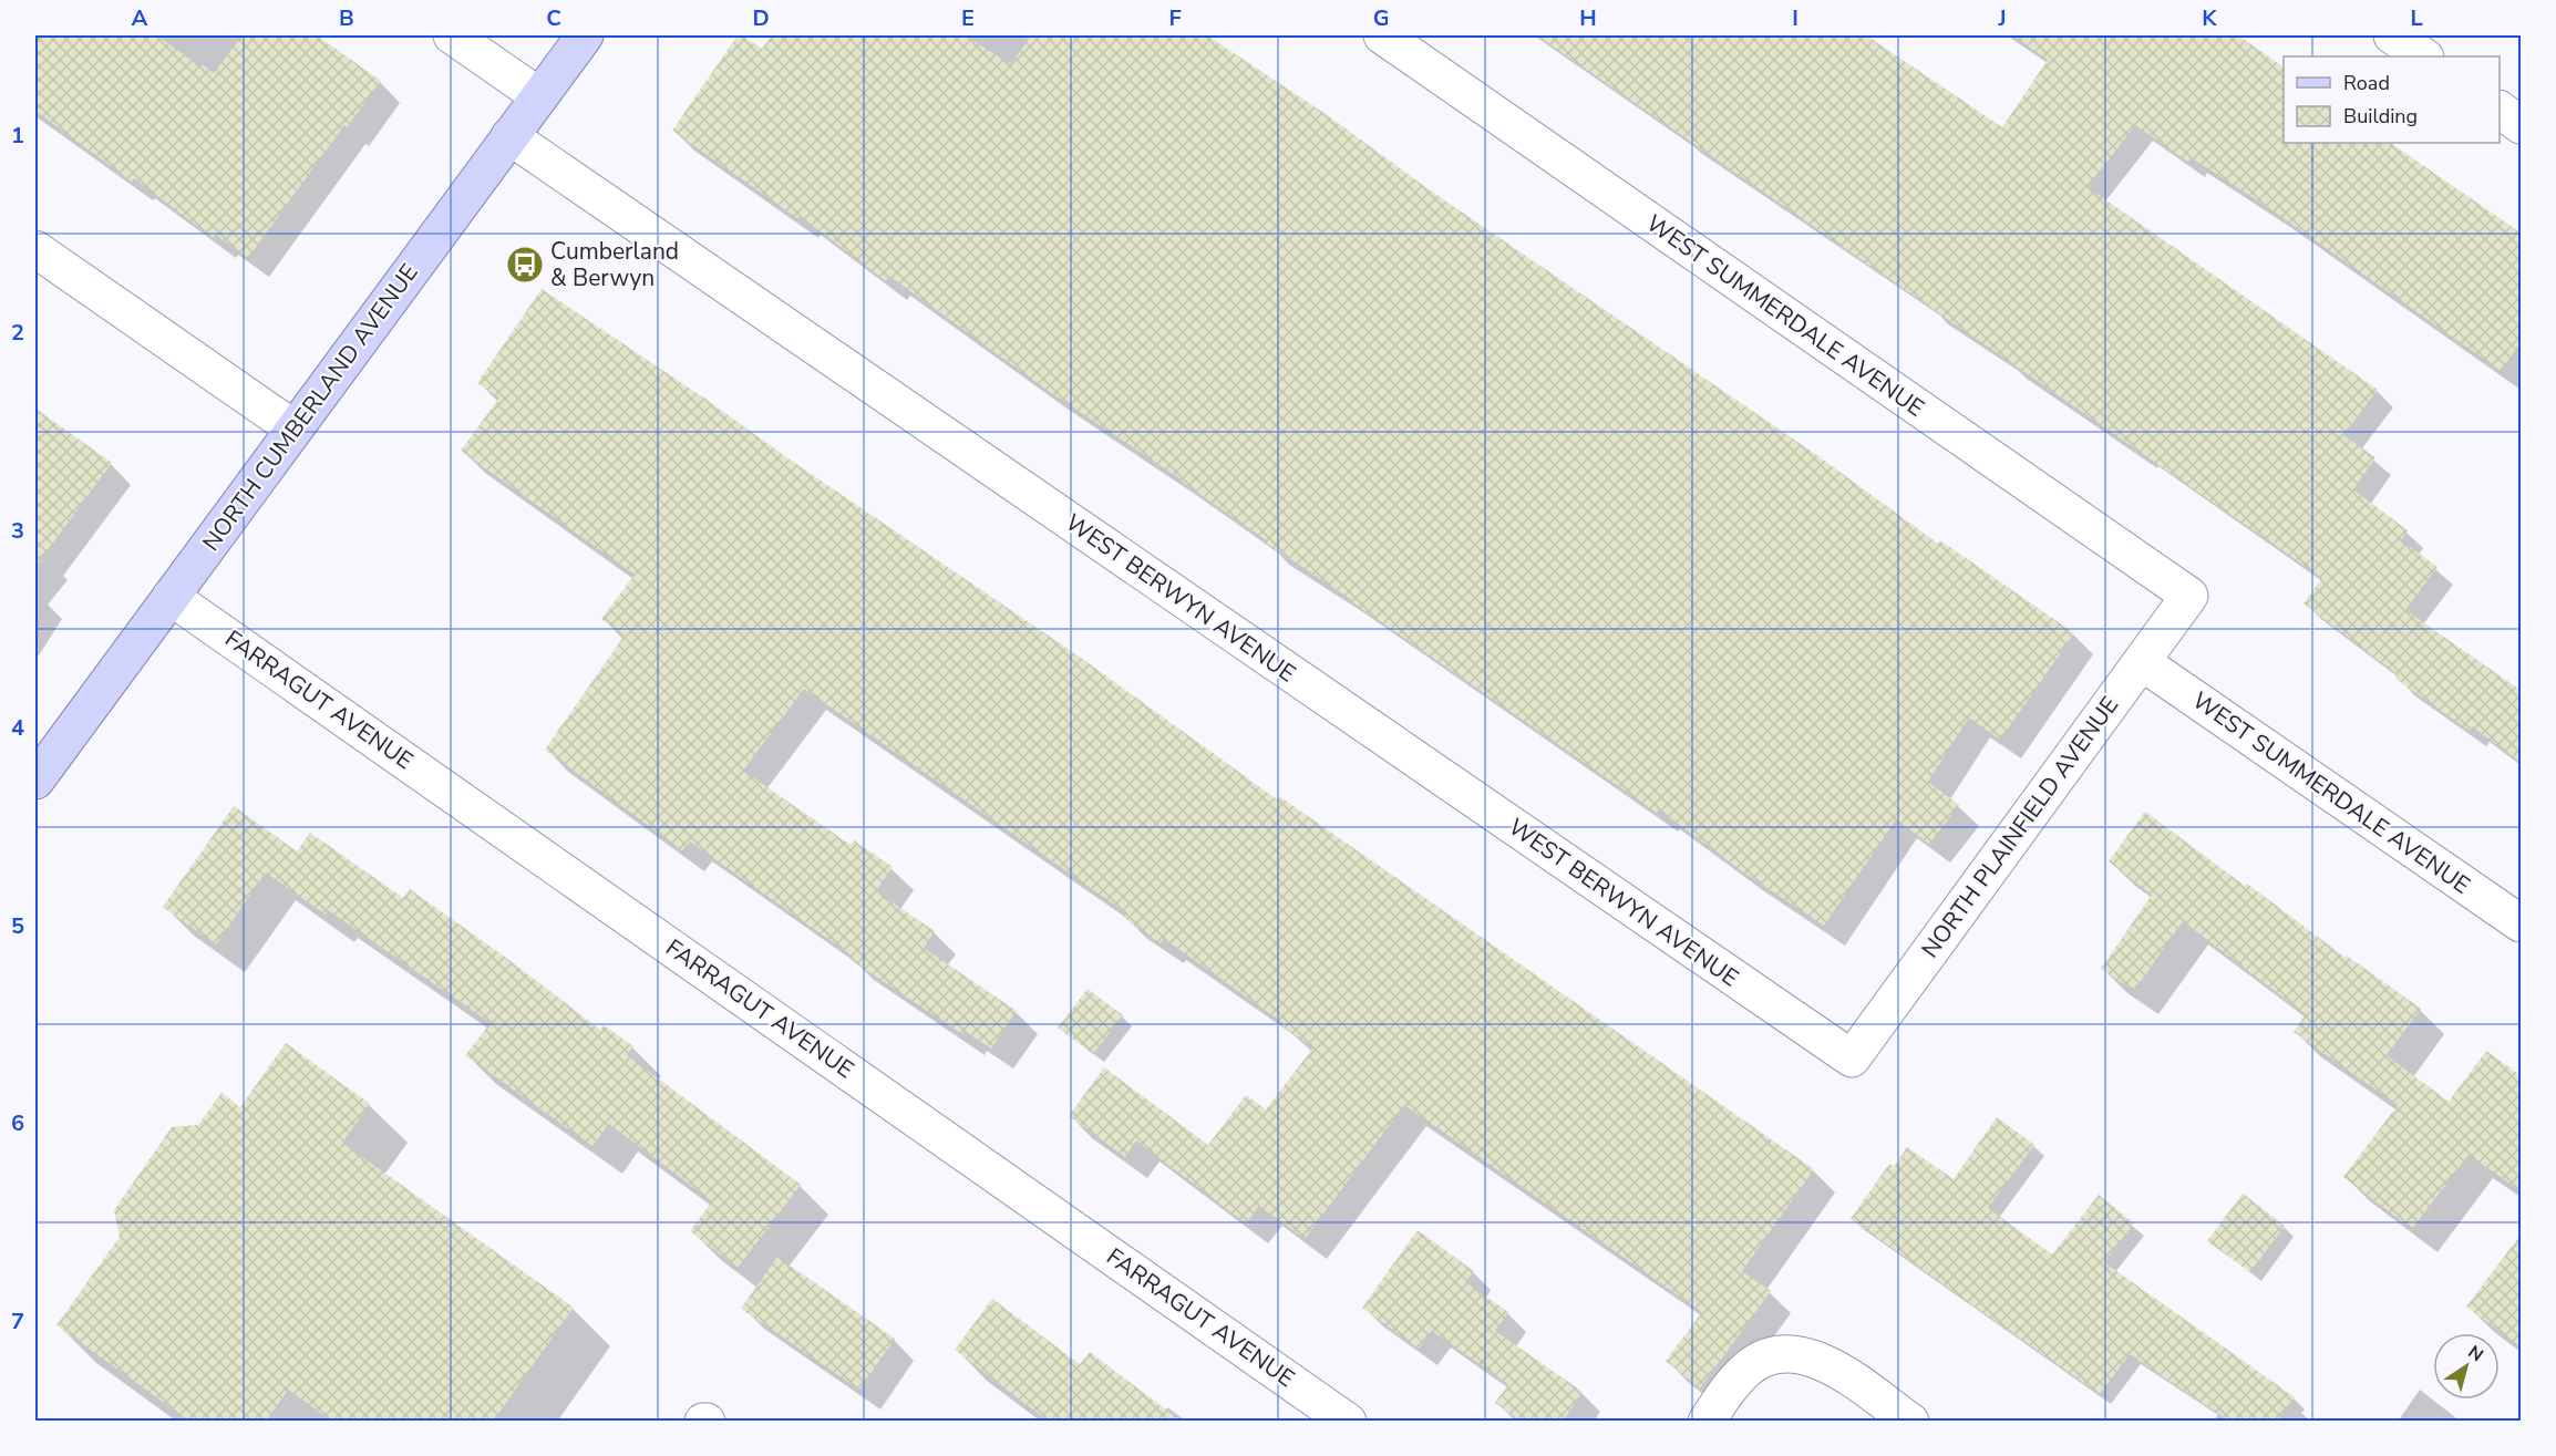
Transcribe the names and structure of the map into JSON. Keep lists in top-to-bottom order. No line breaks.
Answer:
{"streets":{"main road":["NORTH CUMBERLAND AVENUE"],"street":["WEST SUMMERDALE AVENUE","WEST BERWYN AVENUE","FARRAGUT AVENUE","NORTH PLAINFIELD AVENUE"]},"crossings":[["WEST SUMMERDALE AVENUE","NORTH PLAINFIELD AVENUE"],["NORTH CUMBERLAND AVENUE","WEST BERWYN AVENUE"],["NORTH CUMBERLAND AVENUE","FARRAGUT AVENUE"],["WEST BERWYN AVENUE","NORTH PLAINFIELD AVENUE"]],"places":{"bus stop":["Cumberland & Berwyn"]},"legend":["Road","Building"],"north":"top right","grid":{"columns":["A","B","C","D","E","F","G","H","I","J","K","L"],"rows":["1","2","3","4","5","6","7"]}}
